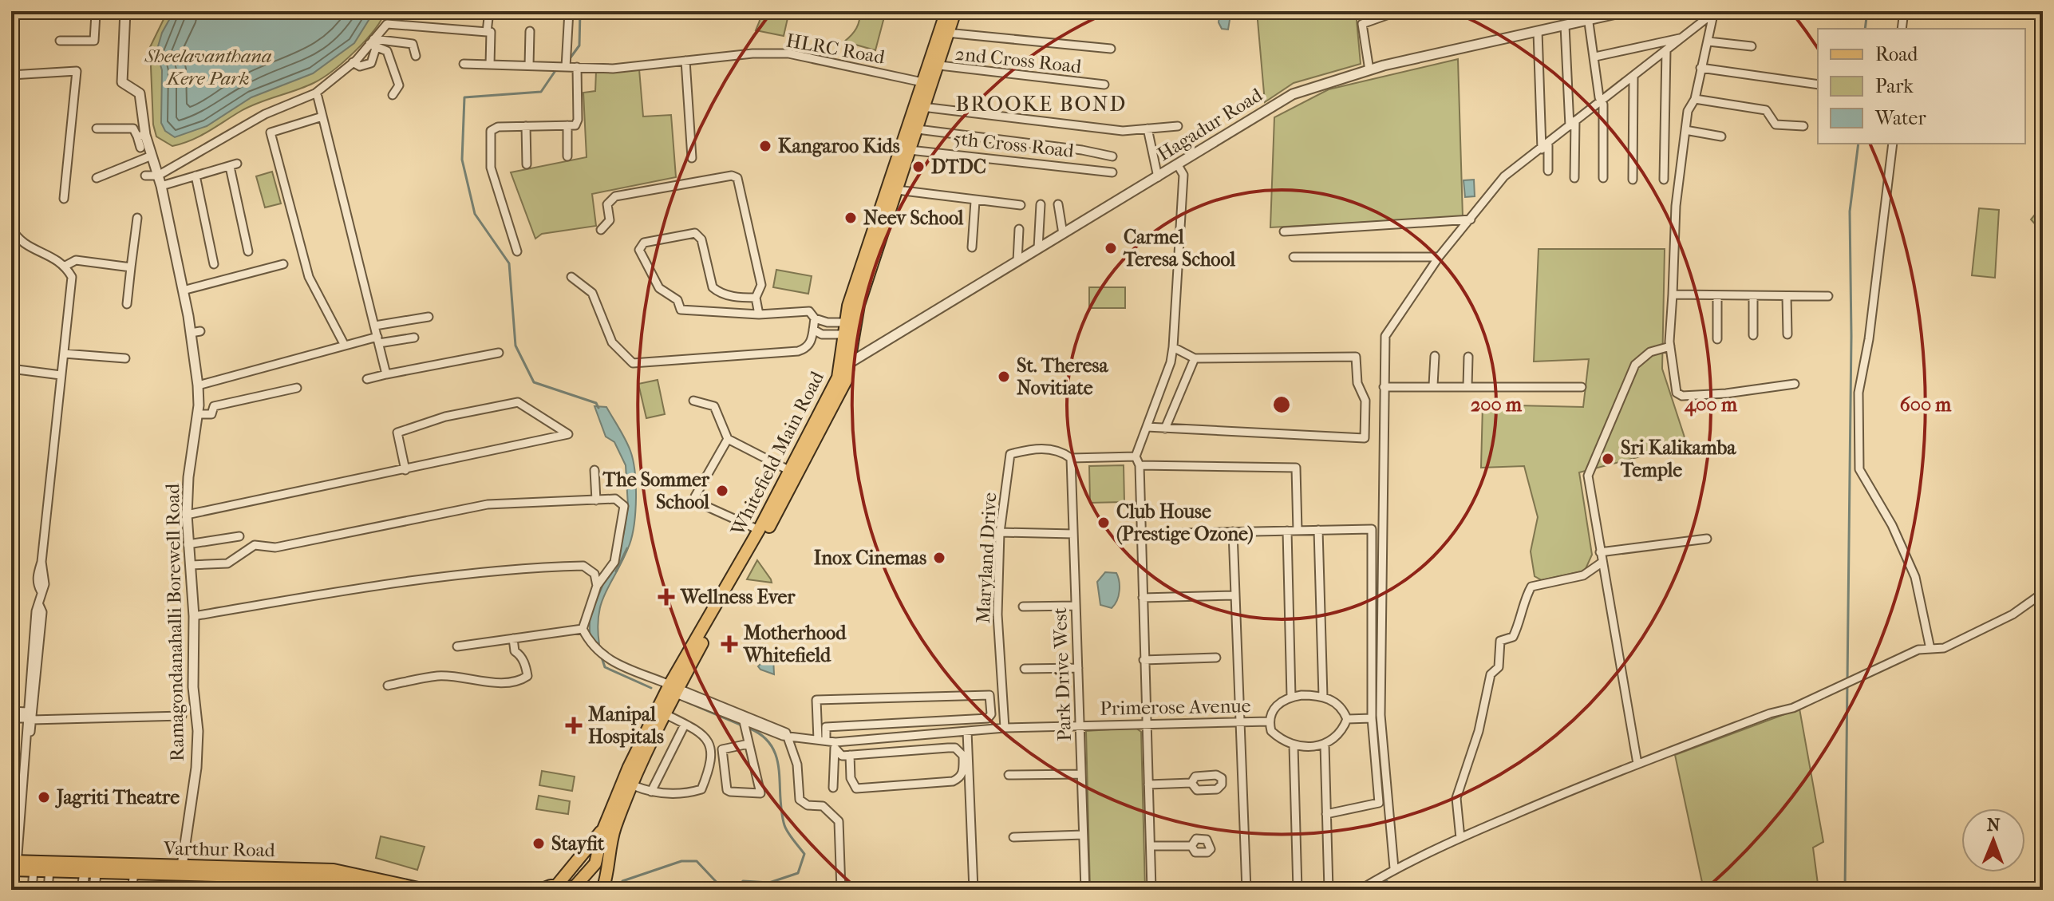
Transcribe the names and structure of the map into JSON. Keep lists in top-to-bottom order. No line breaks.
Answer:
{"streets":{"main road":["Whitefield Main Road","Varthur Road"],"street":["HLRC Road","2nd Cross Road","Hagadur Road","5th Cross Road","Maryland Drive","Ramagondanahalli Borewell Road","Park Drive West","Primerose Avenue"]},"crossings":[["HLRC Road","Whitefield Main Road"],["2nd Cross Road","Whitefield Main Road"],["Hagadur Road","Whitefield Main Road"],["5th Cross Road","Whitefield Main Road"],["Maryland Drive","Park Drive West"],["Maryland Drive","Primerose Avenue"],["Ramagondanahalli Borewell Road","Varthur Road"],["Park Drive West","Primerose Avenue"]],"districts":["BROOKE BOND"],"parks":["Sheelavanthana Kere Park"],"places":{"other":["Kangaroo Kids","DTDC","Neev School","Carmel Teresa School","St. Theresa Novitiate","Sri Kalikamba Temple","The Sommer School","Club House (Prestige Ozone)","Inox Cinemas","Jagriti Theatre","Stayfit"],"health":["Wellness Ever","Motherhood Whitefield","Manipal Hospitals"]},"legend":["Road","Park","Water"],"north":"top","rings":["200 m","400 m","600 m"]}
